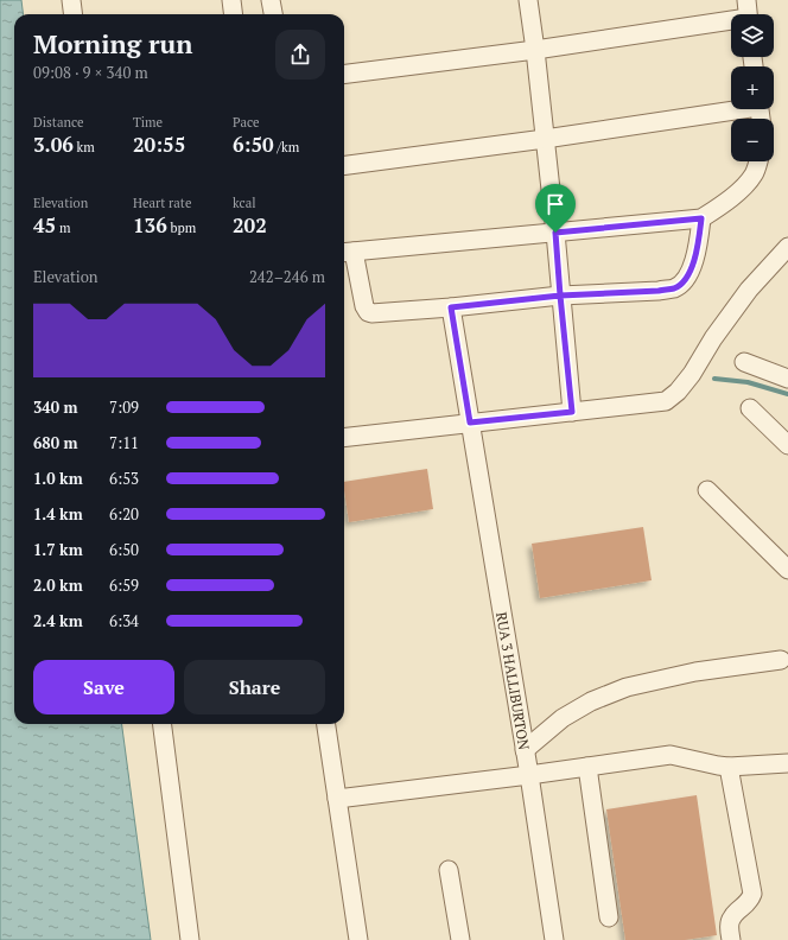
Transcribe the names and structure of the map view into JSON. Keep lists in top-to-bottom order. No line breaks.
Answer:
{"streets":{"street":["RUA 3 HALLIBURTON"]},"page":{"map_buttons":["+","−"],"heading":["Morning run","09:08 · 9 × 340 m"],"stats":[["Distance","3.06 km"],["Time","20:55"],["Pace","6:50 /km"],["Elevation","45 m"],["Heart rate","136 bpm"],["kcal","202"]],"chart":["Elevation","242–246 m"],"list":[{"name":"340 m","note":"7:09"},{"name":"680 m","note":"7:11"},{"name":"1.0 km","note":"6:53"},{"name":"1.4 km","note":"6:20"},{"name":"1.7 km","note":"6:50"},{"name":"2.0 km","note":"6:59"},{"name":"2.4 km","note":"6:34"}],"buttons":["Save","Share"]}}
